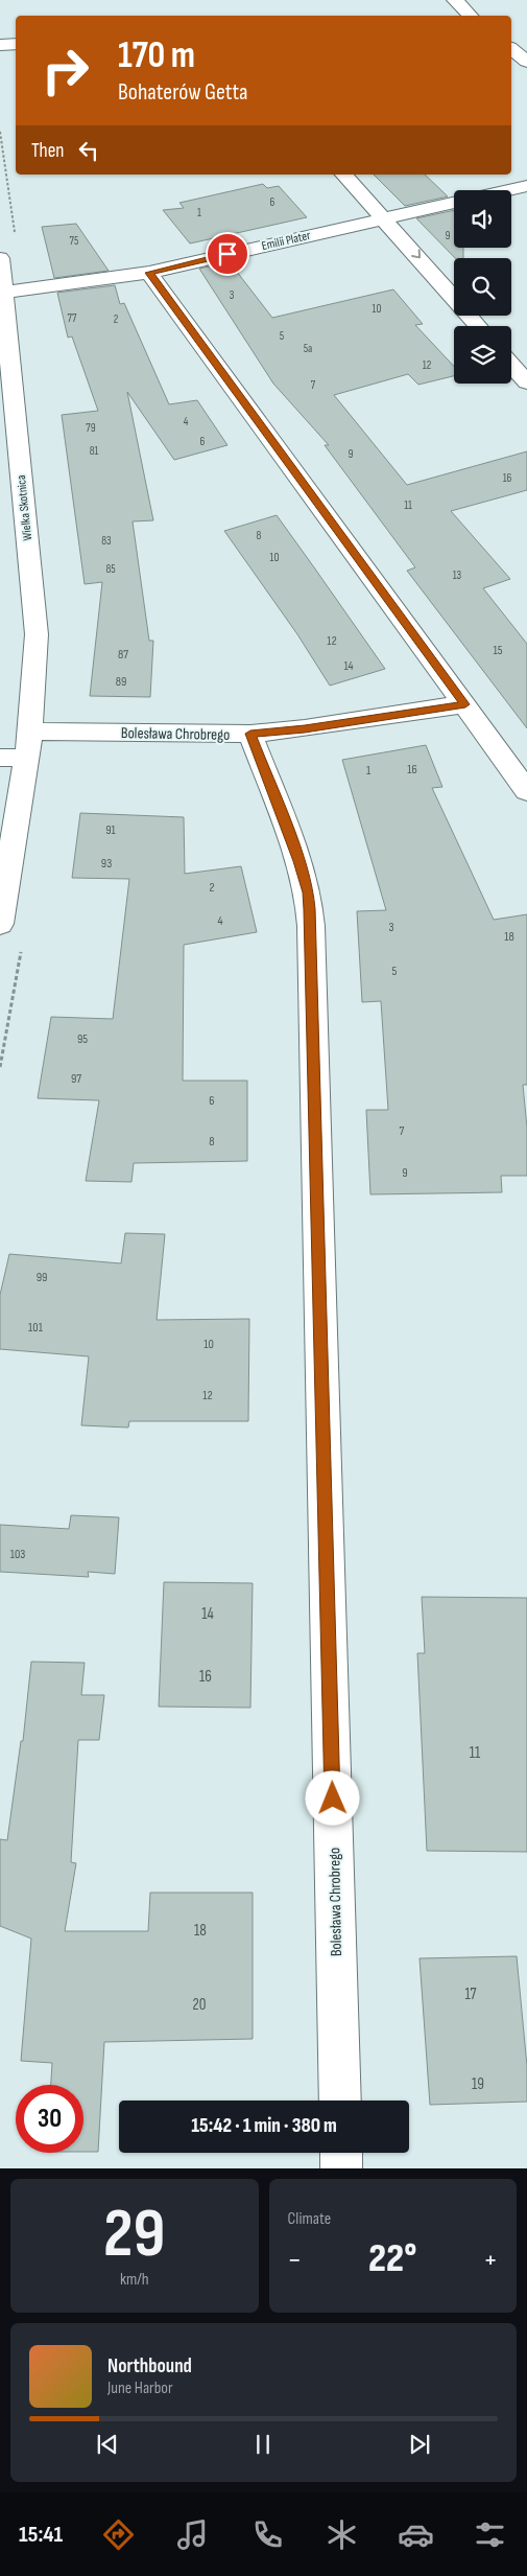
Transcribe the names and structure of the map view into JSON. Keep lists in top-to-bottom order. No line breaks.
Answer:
{"streets":{"street":["Emilii Plater","Wielka Skotnica","Bolesława Chrobrego"]},"crossings":[["Emilii Plater","Wielka Skotnica"],["Wielka Skotnica","Bolesława Chrobrego"]],"house_numbers":["6","1","9","75","3","10","77","2","5","5a","12","7","4","79","6","81","9","16","11","8","83","10","85","13","12","15","87","14","89","16","1","91","93","2","4","3","18","5","95","97","6","7","8","9","99","101","10","12","103","14","16","11","18","17","20","19"],"page":{"turn":["170 m","Bohaterów Getta"],"then":"Then","limit":"30","trip":"15:42 · 1 min · 380 m","tile":[["29","km/h"],"Climate"],"heat":["−","22°","+"],"song":["Northbound","June Harbor"],"tabs":"15:41"}}
